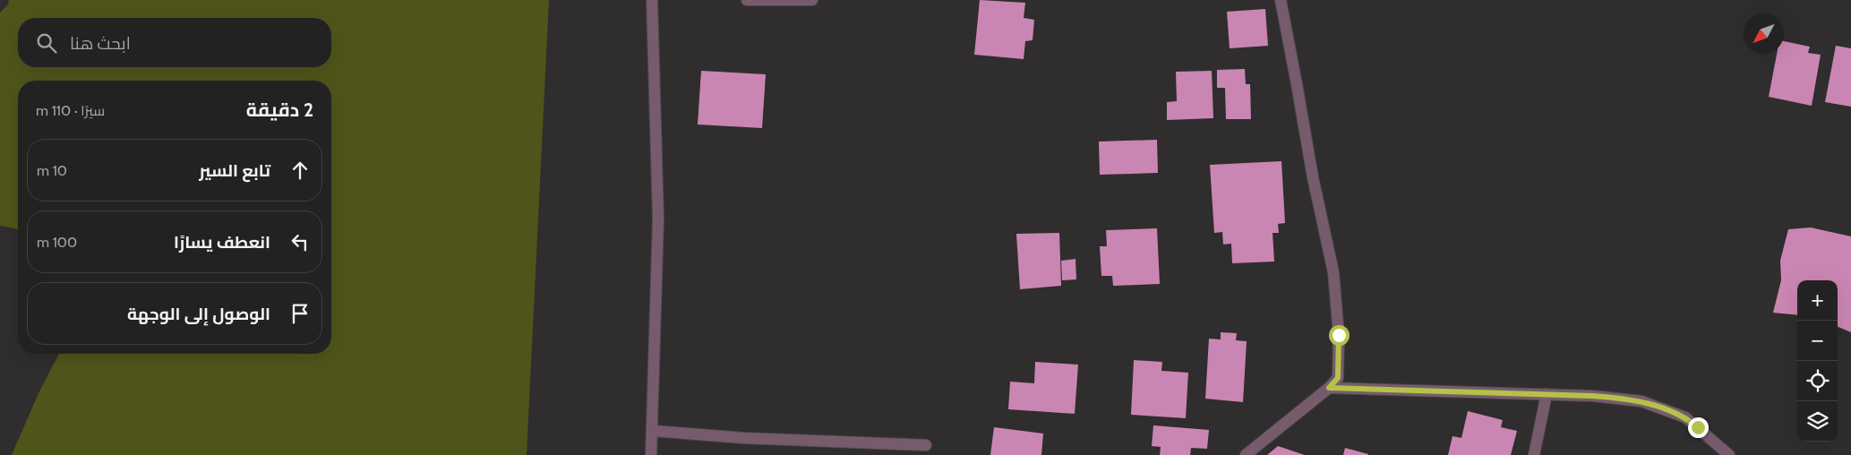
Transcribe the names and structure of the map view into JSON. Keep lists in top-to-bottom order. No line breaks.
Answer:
{"north":"bottom left","page":{"search":"ابحث هنا","heading":["2 دقيقة","سيرًا · 110 m"],"list":[["تابع السير","10 m"],["انعطف يسارًا","100 m"],"الوصول إلى الوجهة"],"map_buttons":["+","−"]}}
